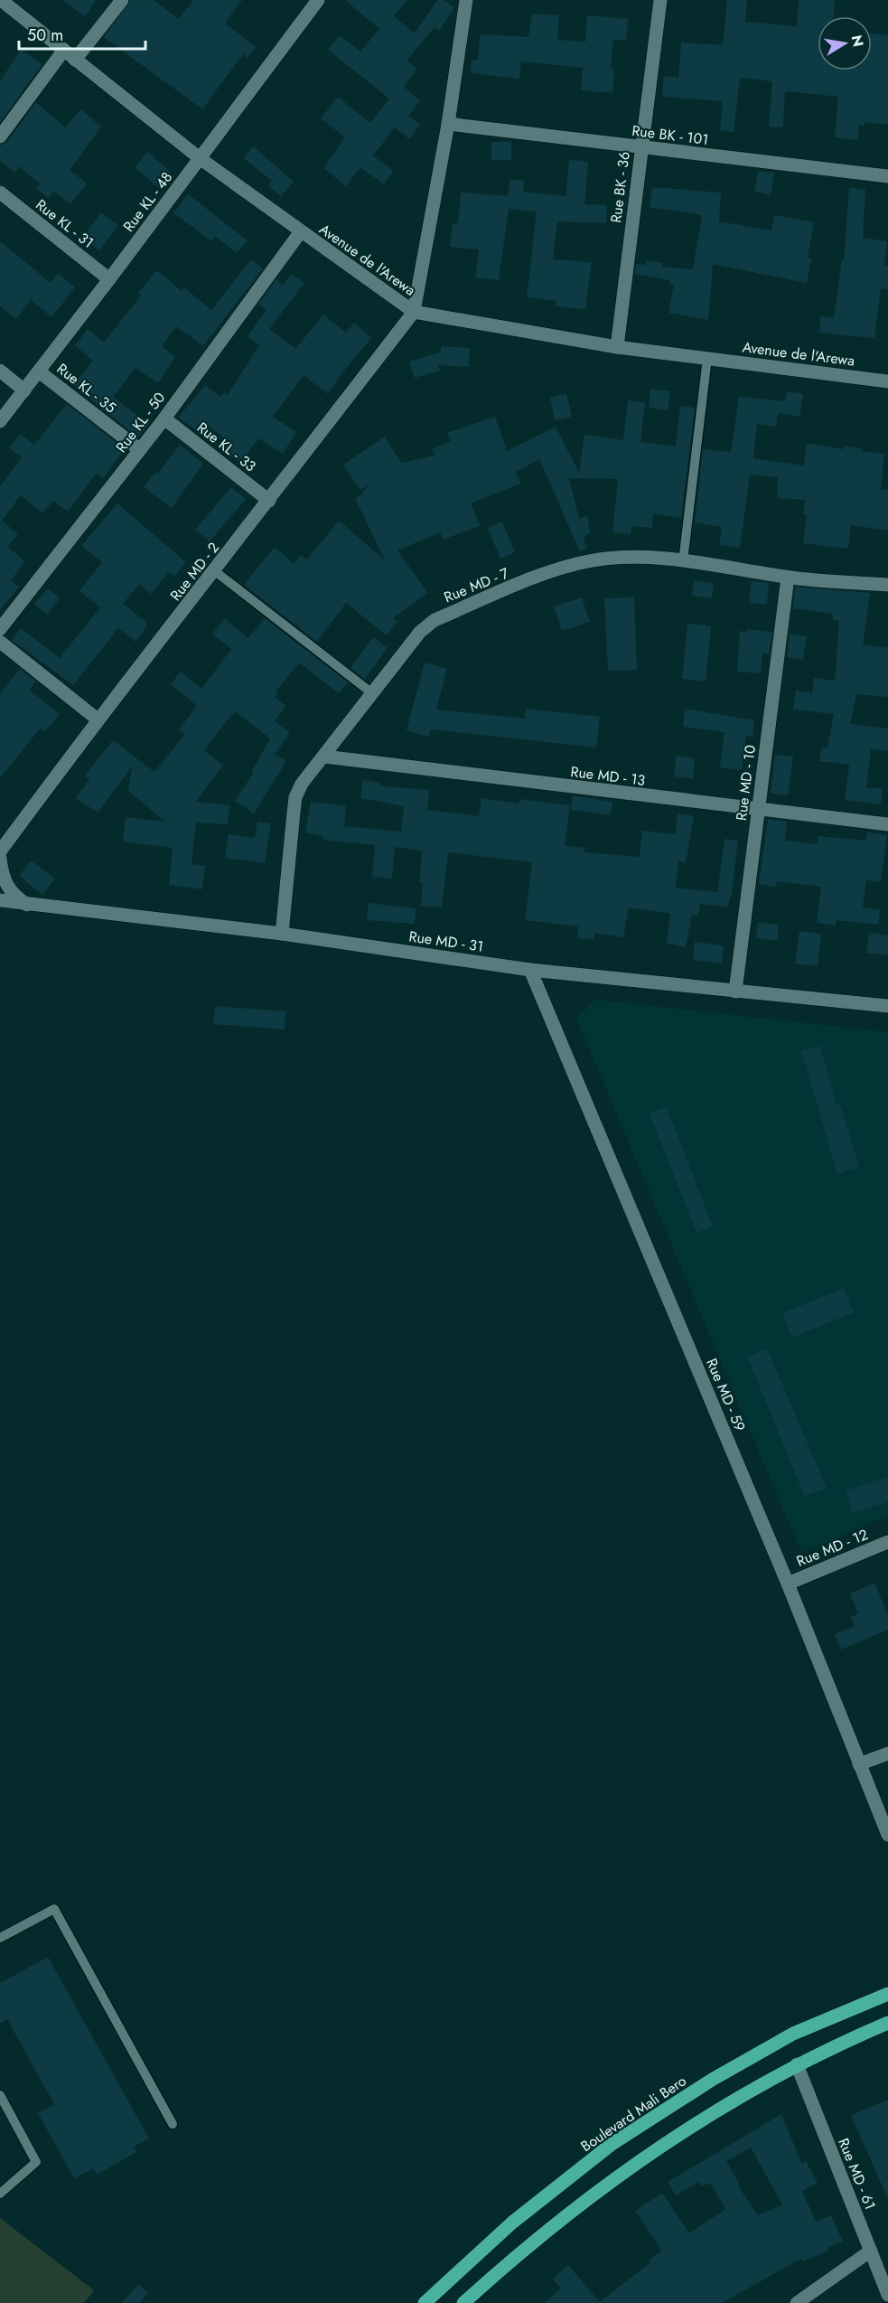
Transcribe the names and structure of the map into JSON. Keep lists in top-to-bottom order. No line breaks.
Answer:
{"streets":{"main road":["Boulevard Mali Bero"],"street":["Rue BK - 101","Rue BK - 36","Rue KL - 48","Rue KL - 31","Avenue de l'Arewa","Rue KL - 35","Rue KL - 50","Rue KL - 33","Rue MD - 2","Rue MD - 7","Rue MD - 13","Rue MD - 10","Rue MD - 31","Rue MD - 59","Rue MD - 12","Rue MD - 61"]},"crossings":[["Rue BK - 101","Rue BK - 36"],["Rue BK - 36","Avenue de l'Arewa"],["Rue KL - 48","Rue KL - 31"],["Rue KL - 48","Avenue de l'Arewa"],["Rue KL - 48","Rue KL - 35"],["Avenue de l'Arewa","Rue KL - 50"],["Avenue de l'Arewa","Rue MD - 2"],["Rue KL - 35","Rue KL - 50"],["Rue KL - 50","Rue KL - 33"],["Rue KL - 33","Rue MD - 2"],["Rue MD - 7","Rue MD - 13"],["Rue MD - 7","Rue MD - 10"],["Rue MD - 7","Rue MD - 31"],["Rue MD - 13","Rue MD - 10"],["Rue MD - 10","Rue MD - 31"],["Rue MD - 31","Rue MD - 59"],["Rue MD - 59","Rue MD - 12"]],"scale_bar":"50 m","north":"right"}
